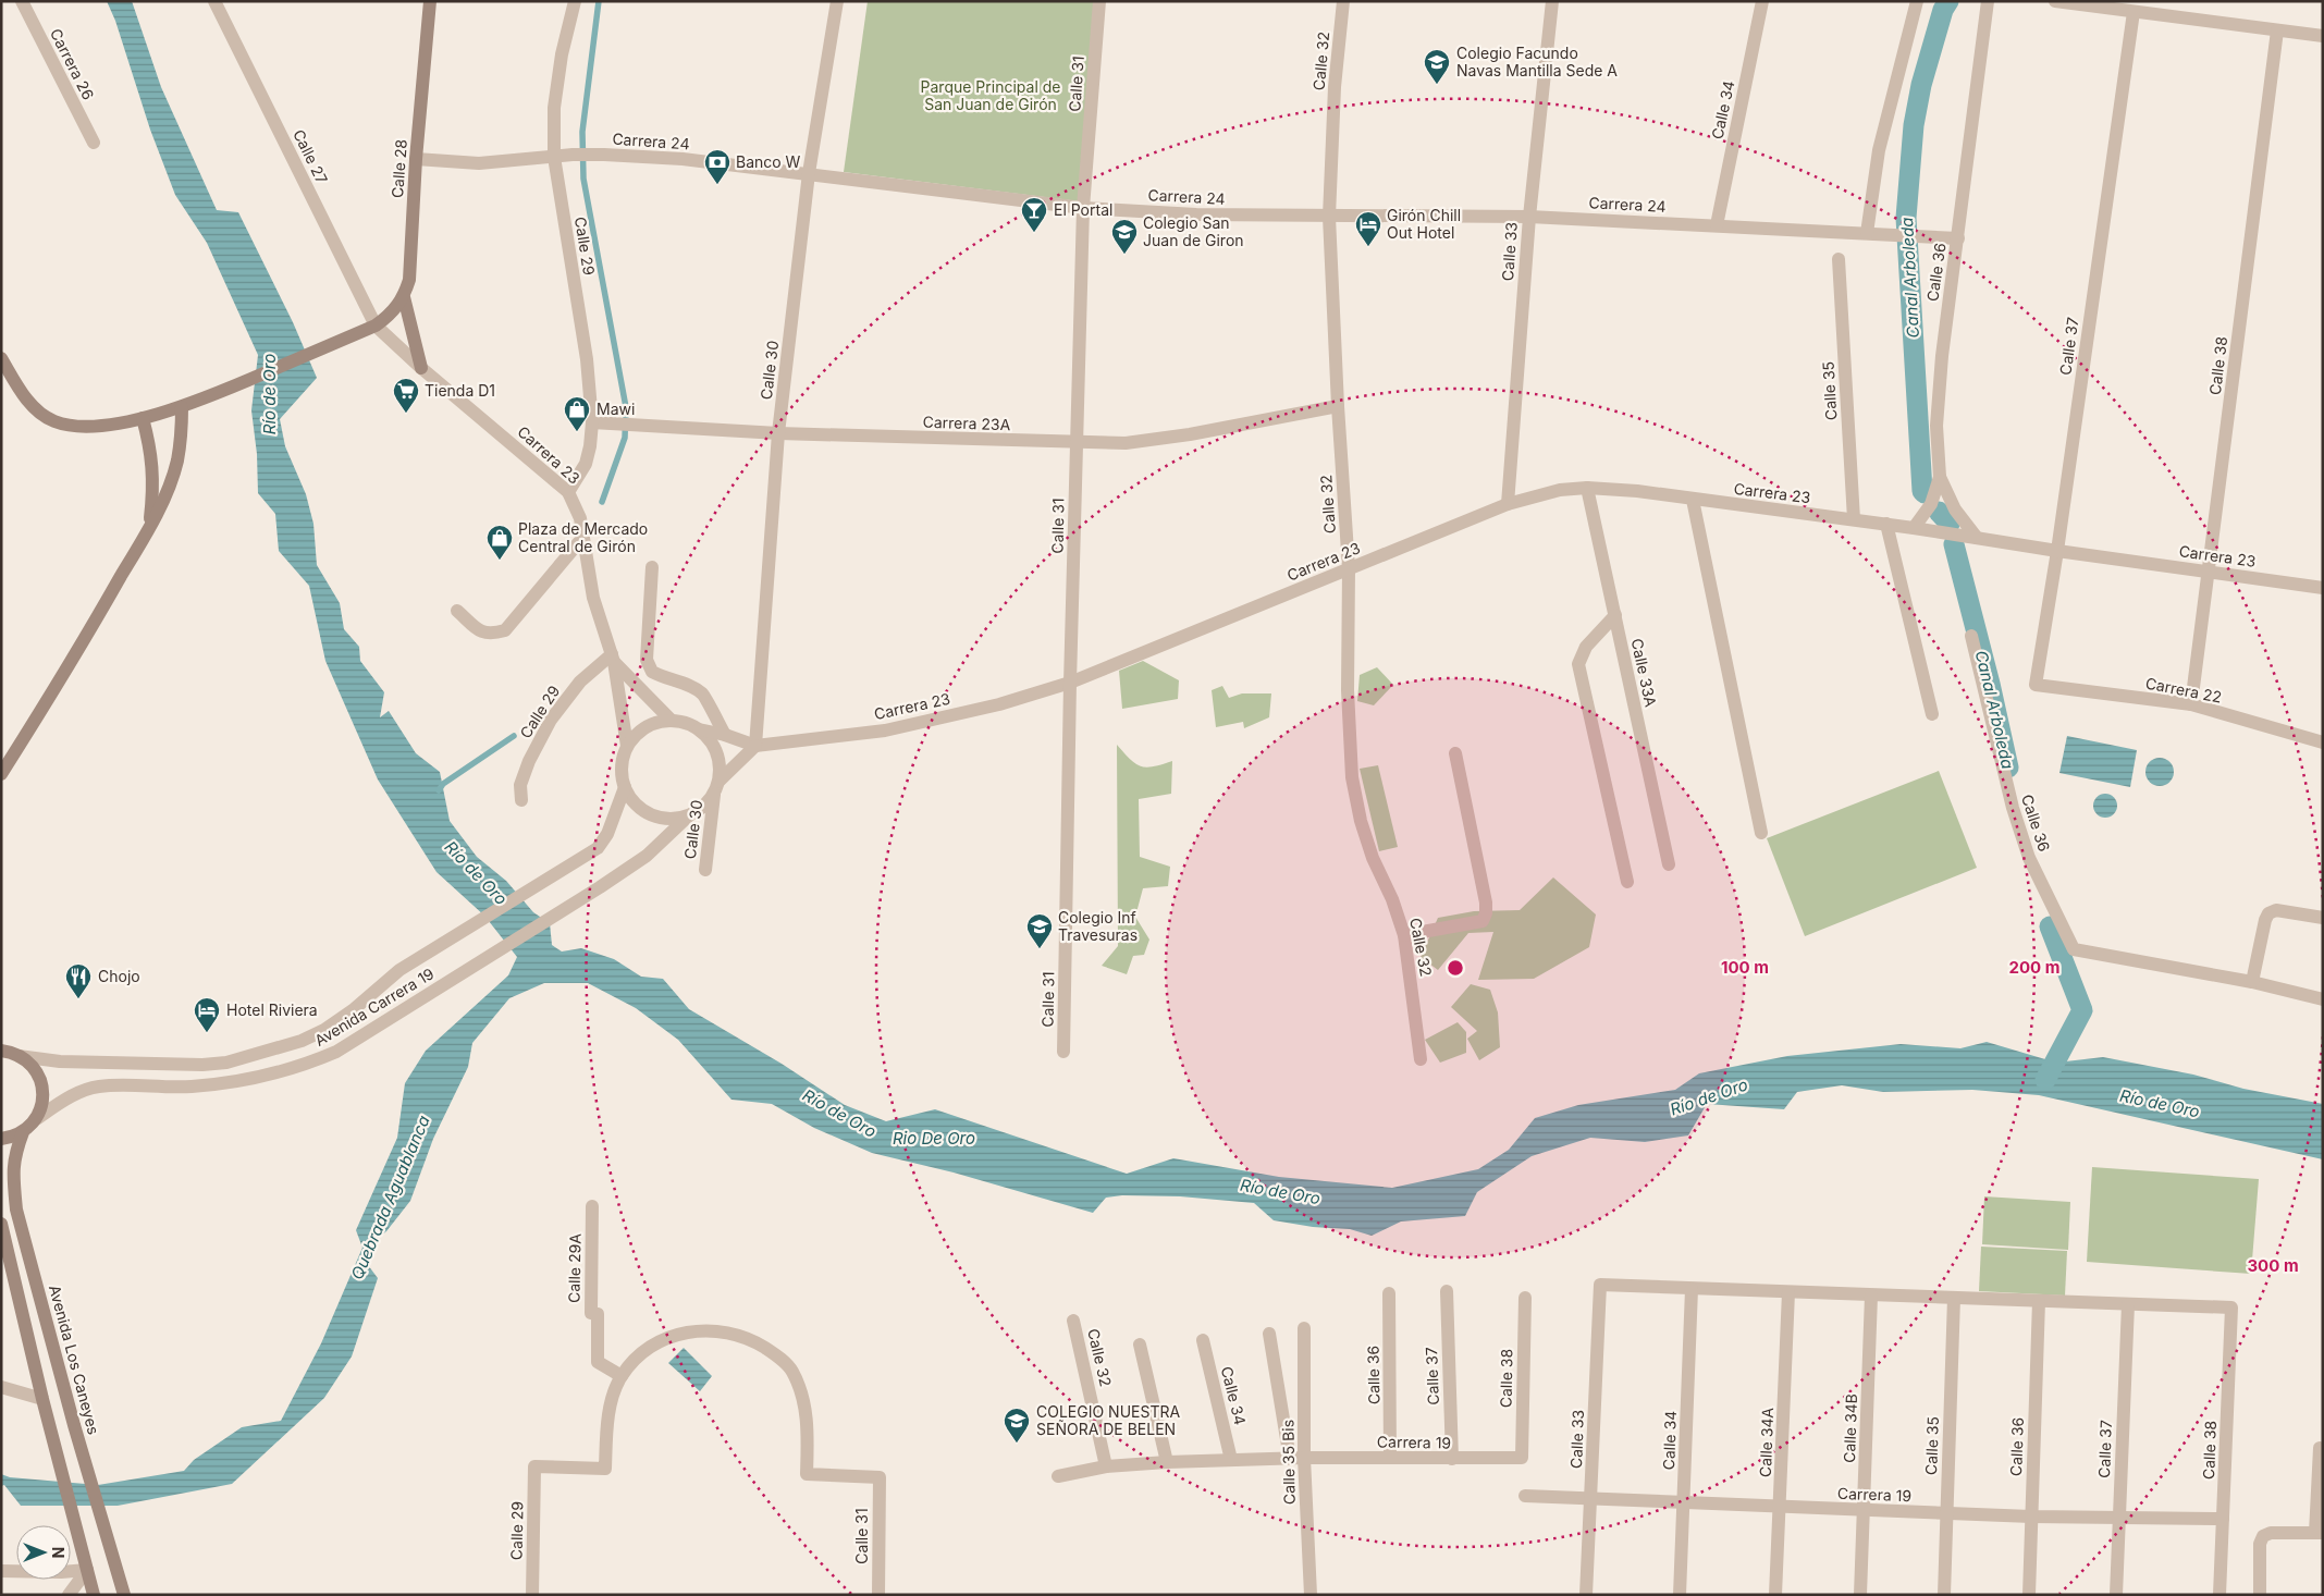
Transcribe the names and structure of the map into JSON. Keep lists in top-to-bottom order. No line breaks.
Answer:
{"streets":{"street":["Calle 32","Carrera 26","Calle 31","Calle 34","Carrera 24","Calle 27","Calle 28","Calle 29","Calle 33","Calle 36","Calle 37","Calle 38","Calle 30","Calle 35","Carrera 23A","Carrera 23","Calle 33A","Carrera 22","Avenida Carrera 19","Calle 29A","Avenida Los Caneyes","Calle 34B","Carrera 19","Calle 34A","Calle 35 Bis"]},"crossings":[["Calle 32","Carrera 24"],["Calle 32","Carrera 23A"],["Calle 32","Carrera 23"],["Calle 32","Carrera 19"],["Calle 31","Carrera 24"],["Calle 31","Calle 29"],["Calle 31","Carrera 23A"],["Calle 31","Carrera 23"],["Calle 31","Calle 29A"],["Calle 34","Carrera 24"],["Calle 34","Calle 33"],["Calle 34","Carrera 19"],["Carrera 24","Calle 28"],["Carrera 24","Calle 29"],["Carrera 24","Calle 33"],["Carrera 24","Calle 36"],["Carrera 24","Calle 30"],["Calle 27","Calle 28"],["Calle 27","Carrera 23"],["Calle 28","Carrera 23"],["Calle 29","Carrera 23A"],["Calle 29","Carrera 23"],["Calle 29","Calle 29A"],["Calle 33","Carrera 23"],["Calle 33","Carrera 19"],["Calle 36","Carrera 23"],["Calle 36","Carrera 19"],["Calle 37","Calle 38"],["Calle 37","Carrera 23"],["Calle 37","Carrera 22"],["Calle 37","Carrera 19"],["Calle 38","Carrera 23"],["Calle 38","Carrera 22"],["Calle 38","Carrera 19"],["Calle 30","Carrera 23A"],["Calle 30","Carrera 23"],["Calle 30","Avenida Carrera 19"],["Calle 35","Carrera 23"],["Calle 35","Carrera 19"],["Carrera 23","Calle 33A"],["Carrera 23","Avenida Carrera 19"],["Calle 34B","Carrera 19"],["Carrera 19","Calle 34A"],["Carrera 19","Calle 35 Bis"]],"water":["Canal Arboleda","Río de Oro","Rio De Oro","Quebrada Aguablanca"],"parks":["Parque Principal de San Juan de Girón"],"places":{"school or university":["Colegio Facundo Navas Mantilla Sede A","Colegio San Juan de Giron","Colegio Inf Travesuras","COLEGIO NUESTRA SEÑORA DE BELEN"],"bank":["Banco W"],"bar":["El Portal"],"hotel":["Girón Chill Out Hotel","Hotel Riviera"],"supermarket":["Tienda D1"],"shop":["Mawi","Plaza de Mercado Central de Girón"],"restaurant":["Chojo"]},"north":"right","rings":["100 m","200 m","300 m"]}
